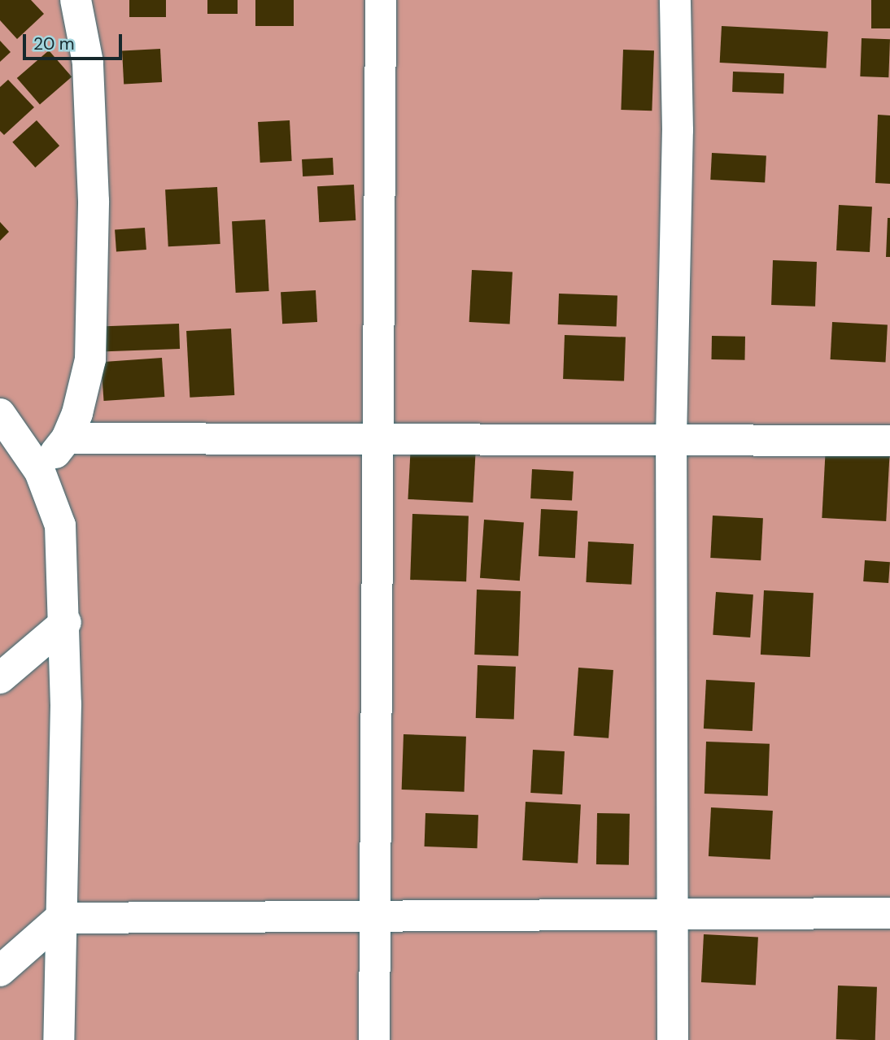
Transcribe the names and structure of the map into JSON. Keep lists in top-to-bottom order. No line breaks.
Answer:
{"scale_bar":"20 m"}
